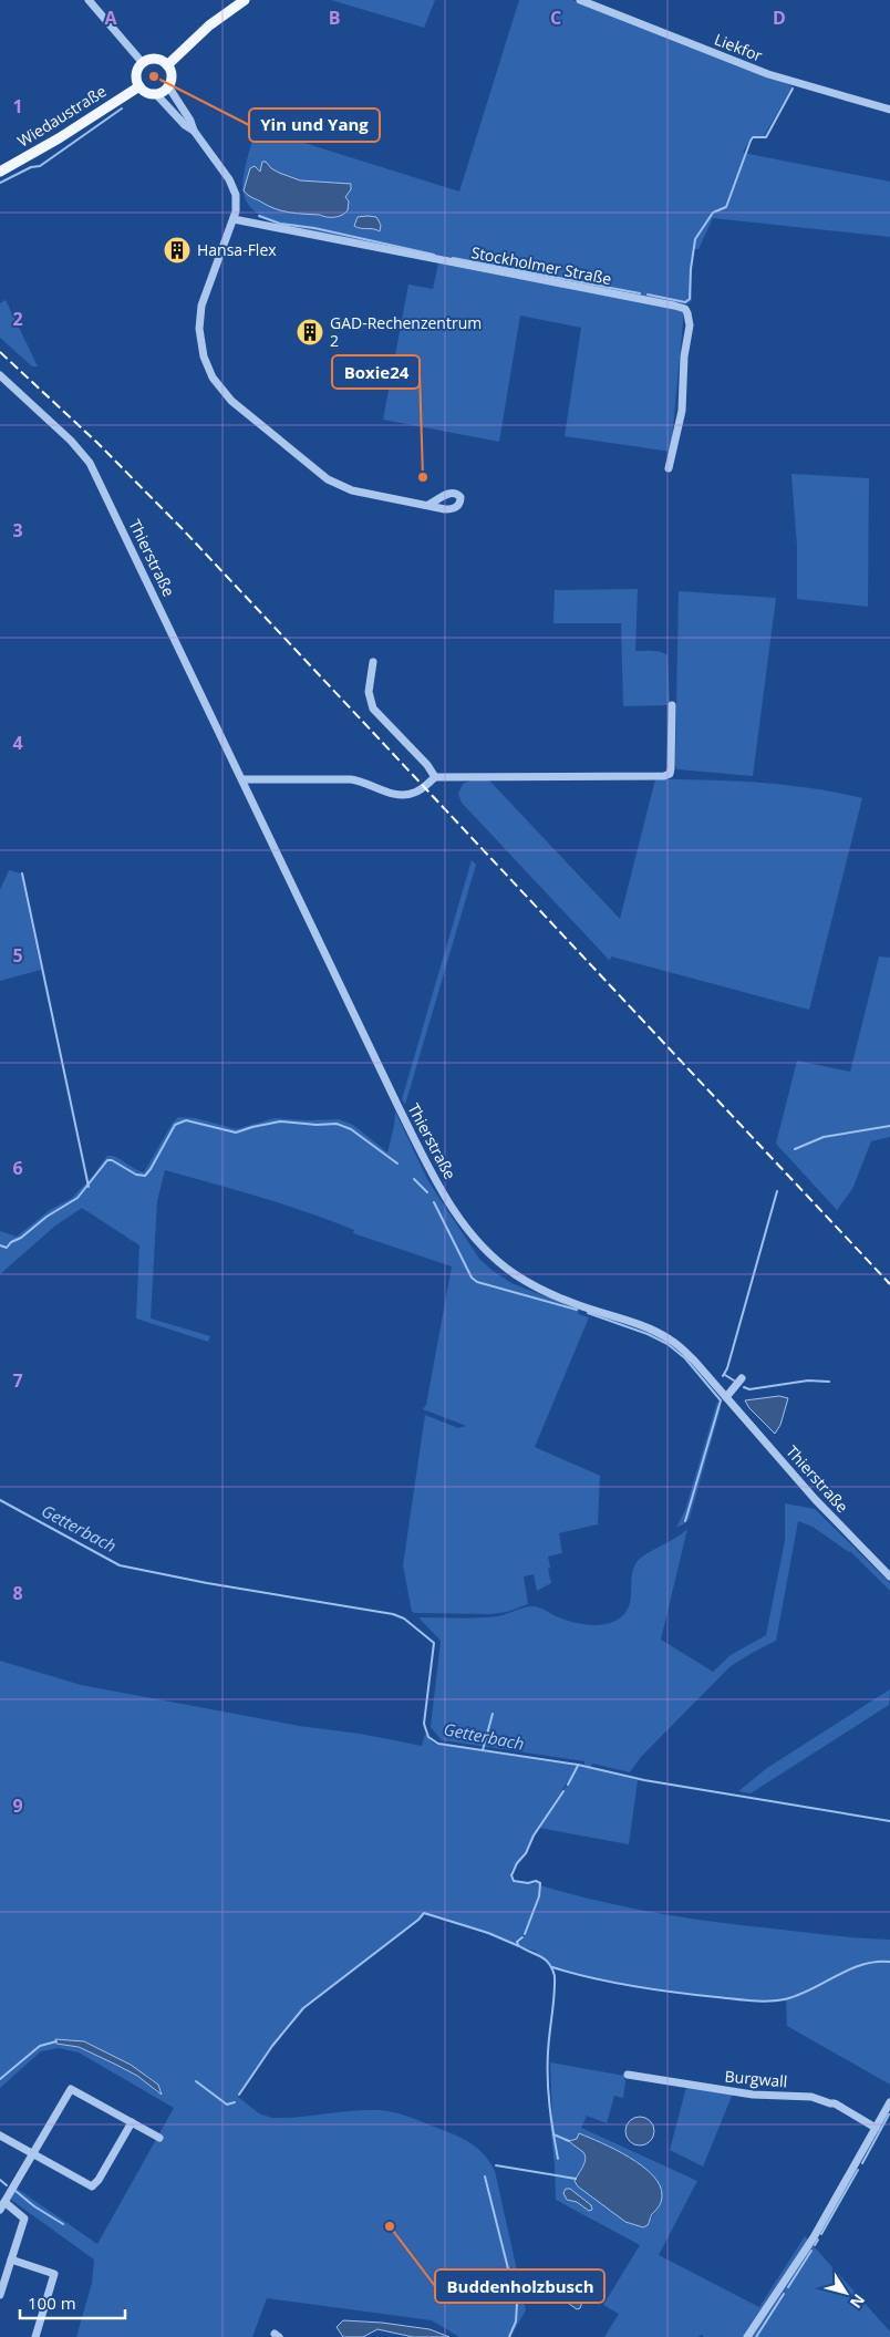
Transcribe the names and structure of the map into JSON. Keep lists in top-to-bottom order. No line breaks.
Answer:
{"streets":{"main road":["Wiedaustraße"],"street":["Liekfor","Stockholmer Straße","Thierstraße","Burgwall"]},"water":["Getterbach"],"places":{"other":["Yin und Yang","Boxie24","Buddenholzbusch"],"building":["Hansa-Flex","GAD-Rechenzentrum 2"]},"scale_bar":"100 m","north":"bottom right","grid":{"columns":["A","B","C","D"],"rows":["1","2","3","4","5","6","7","8","9"]}}
